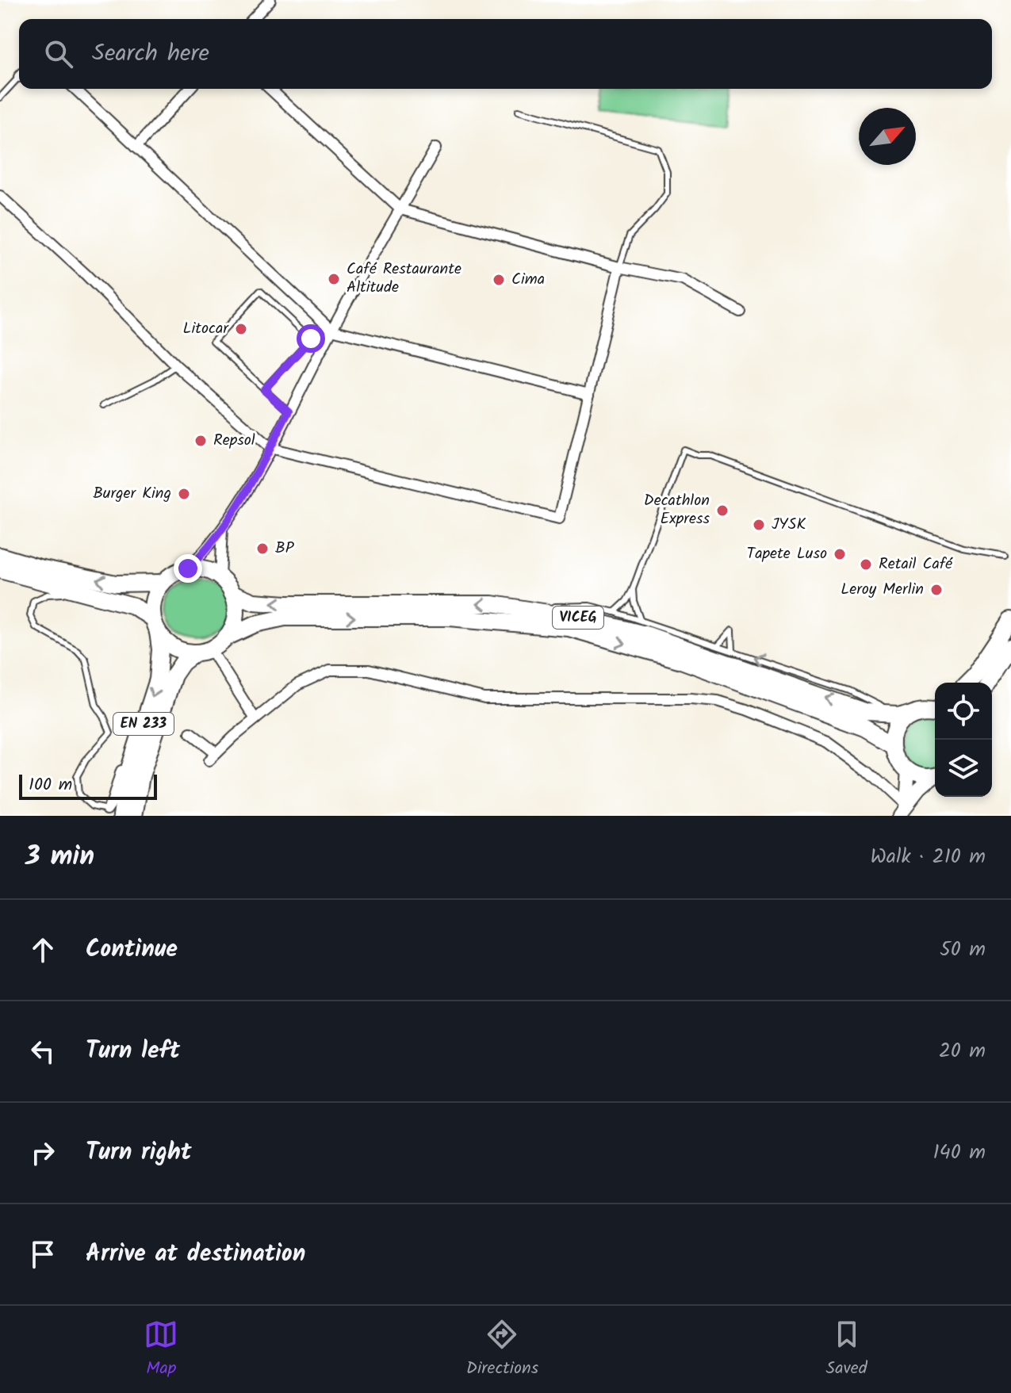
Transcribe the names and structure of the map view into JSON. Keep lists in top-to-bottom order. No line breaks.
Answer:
{"streets":{"main road":["VICEG","EN 233"]},"crossings":[["VICEG","EN 233"]],"places":["Café Restaurante Altitude","Cima","Litocar","Repsol","Burger King","Decathlon Express","JYSK","BP","Tapete Luso","Retail Café","Leroy Merlin"],"scale_bar":"100 m","north":"top right","page":{"search":"Search here","scale":"100 m","heading":["3 min","Walk · 210 m"],"list":[["Continue","50 m"],["Turn left","20 m"],["Turn right","140 m"],"Arrive at destination"],"nav":["Map","Directions","Saved"]}}
